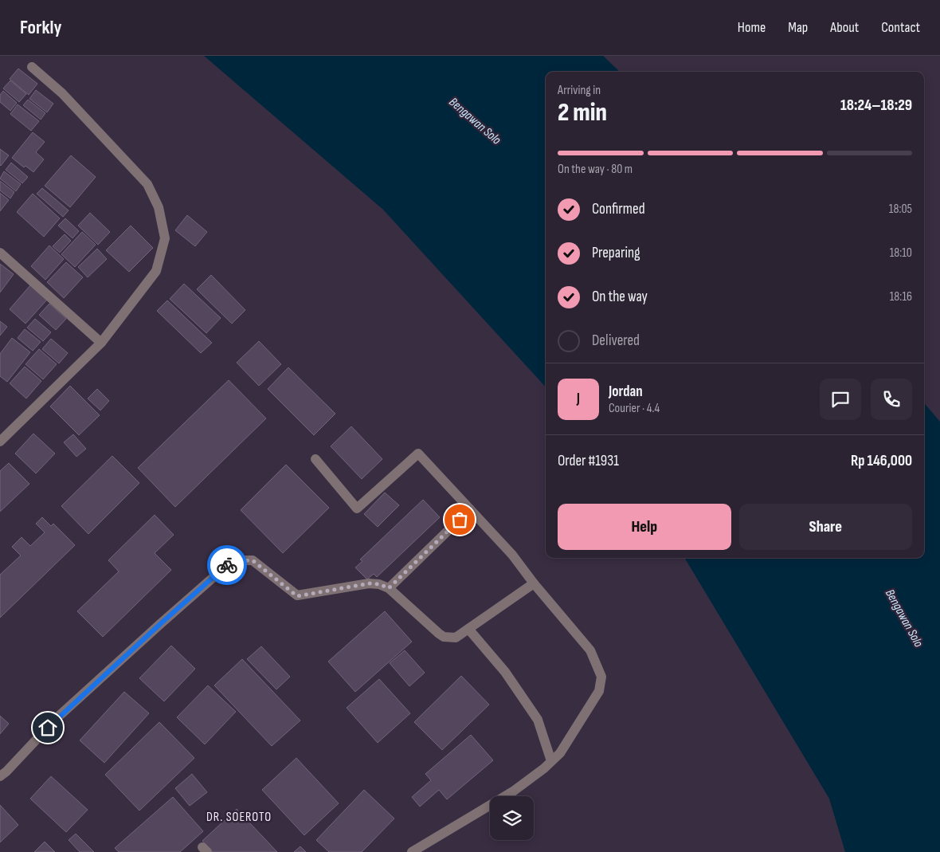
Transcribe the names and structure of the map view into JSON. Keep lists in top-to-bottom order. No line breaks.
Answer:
{"districts":["DR. SOEROTO"],"water":["Bengawan Solo"],"page":{"header":"Forkly","nav":["Home","Map","About","Contact"],"heading":["2 min","Arriving in","18:24–18:29"],"panel":["Jordan","Courier · 4.4","Order #1931","Rp 146,000"],"bar":"On the way · 80 m","list":[["Confirmed","18:05"],["Preparing","18:10"],["On the way","18:16"],"Delivered"],"round":"J","buttons":["Help","Share"]}}
